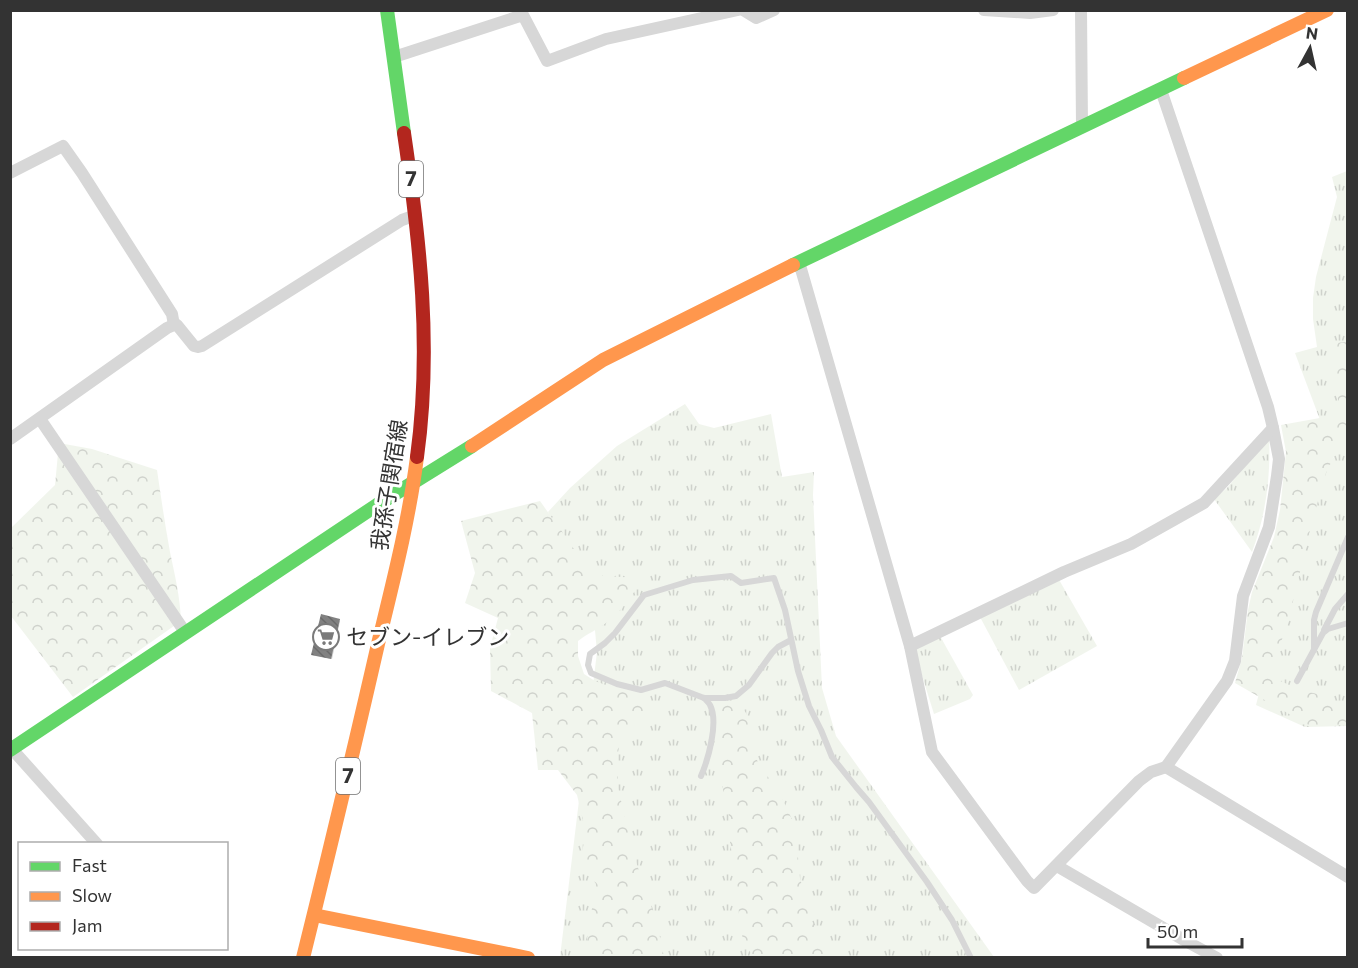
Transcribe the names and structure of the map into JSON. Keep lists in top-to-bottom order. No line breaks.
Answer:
{"streets":{"street":["7","我孫子関宿線"]},"places":{"supermarket":["セブン-イレブン"]},"legend":["Fast","Slow","Jam"],"scale_bar":"50 m","north":"top"}
